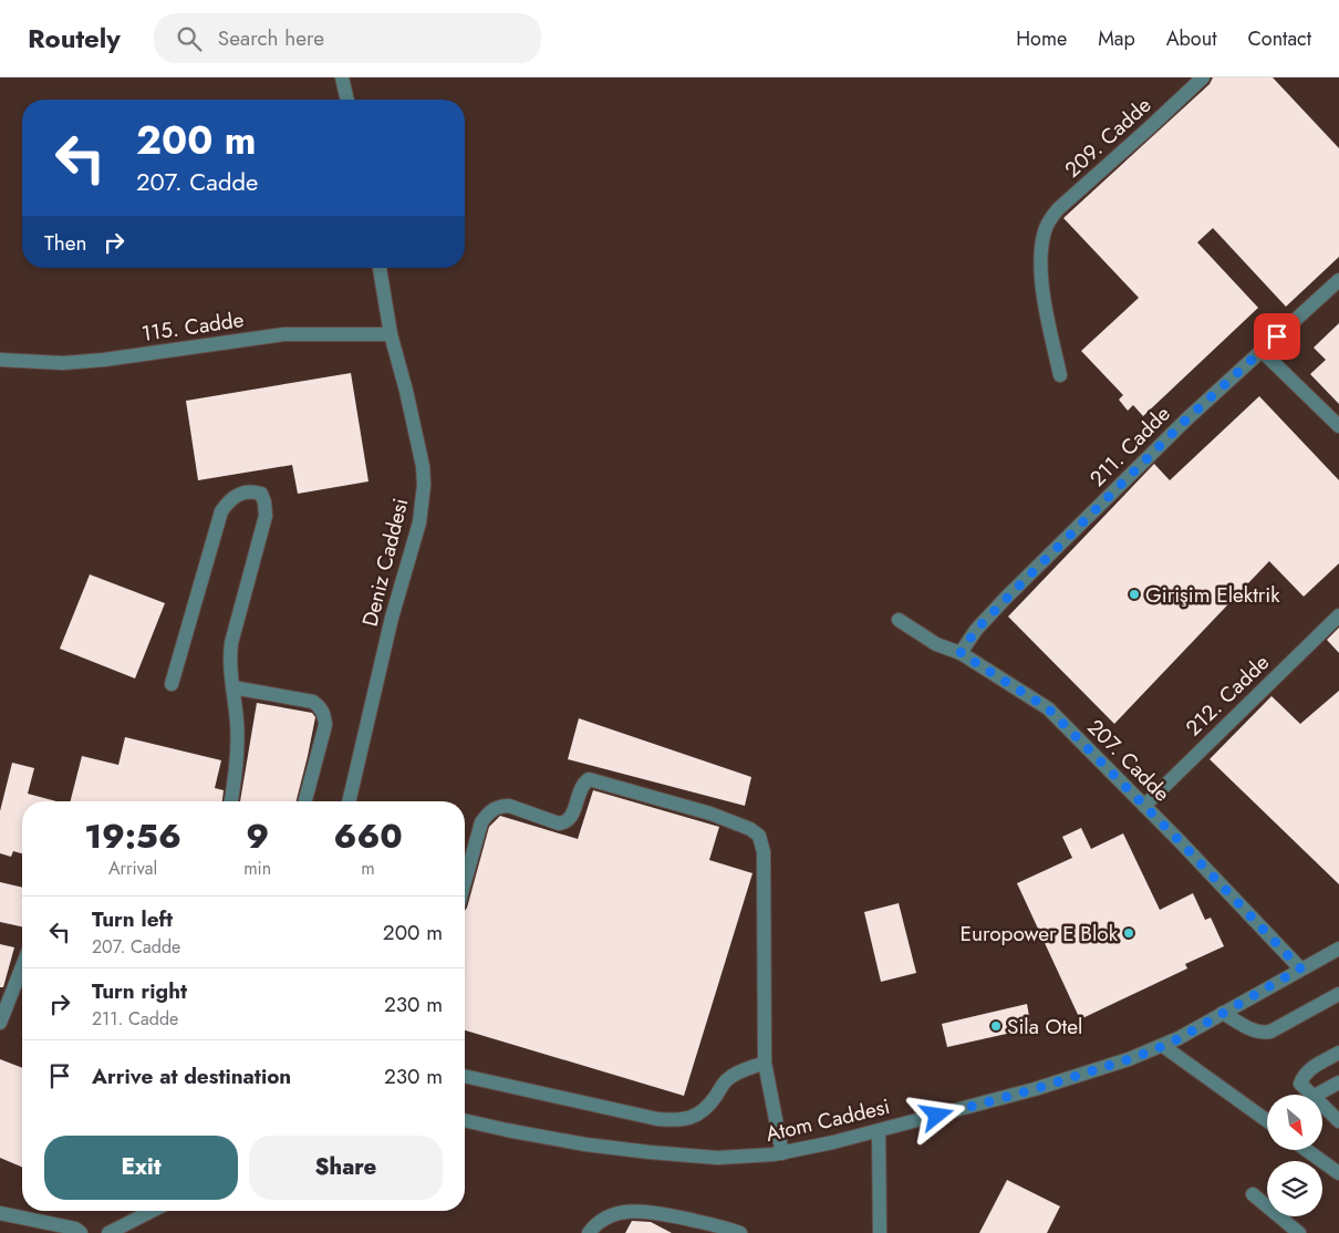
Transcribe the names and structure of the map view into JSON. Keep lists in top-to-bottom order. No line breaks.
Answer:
{"streets":{"street":["209. Cadde","115. Cadde","211. Cadde","Deniz Caddesi","212. Cadde","207. Cadde","Atom Caddesi"]},"crossings":[["115. Cadde","Deniz Caddesi"],["211. Cadde","207. Cadde"],["212. Cadde","207. Cadde"],["207. Cadde","Atom Caddesi"]],"places":["Girişim Elektrik","Europower E Blok","Sila Otel"],"north":"bottom right","page":{"header":"Routely","search":"Search here","nav":["Home","Map","About","Contact"],"turn":["200 m","207. Cadde"],"then":"Then","eta":["19:56","Arrival","9","min","660","m"],"list":[{"name":"Turn left","note":"207. Cadde","value":"200 m"},{"name":"Turn right","note":"211. Cadde","value":"230 m"},{"name":"Arrive at destination","value":"230 m"}],"buttons":["Exit","Share"]}}
